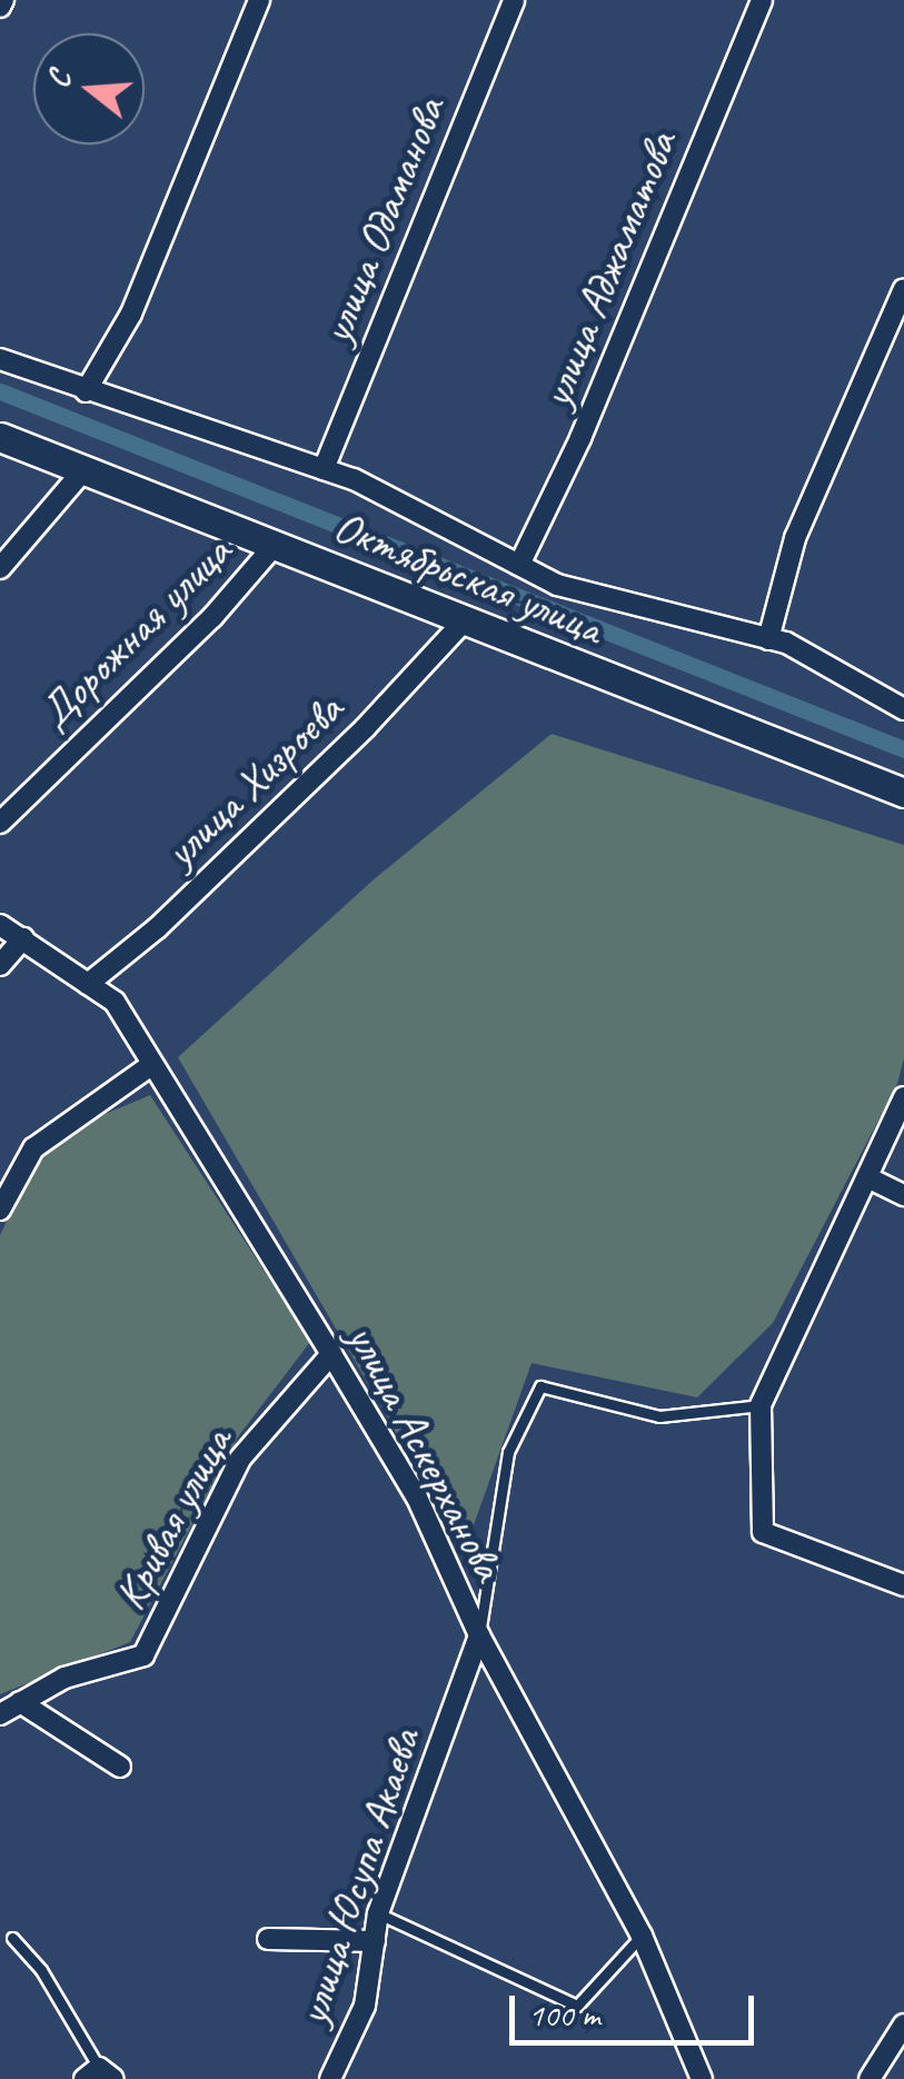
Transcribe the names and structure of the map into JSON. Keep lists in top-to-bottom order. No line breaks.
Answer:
{"streets":{"street":["улица Одаманова","улица Аджаматова","Октябрьская улица","Дорожная улица","улица Хизроева","улица Аскерханова","Кривая улица","улица Юсупа Акаева"]},"crossings":[["Октябрьская улица","Дорожная улица"],["Октябрьская улица","улица Хизроева"],["улица Хизроева","улица Аскерханова"],["улица Аскерханова","Кривая улица"],["улица Аскерханова","улица Юсупа Акаева"]],"scale_bar":"100 m","north":"left"}
